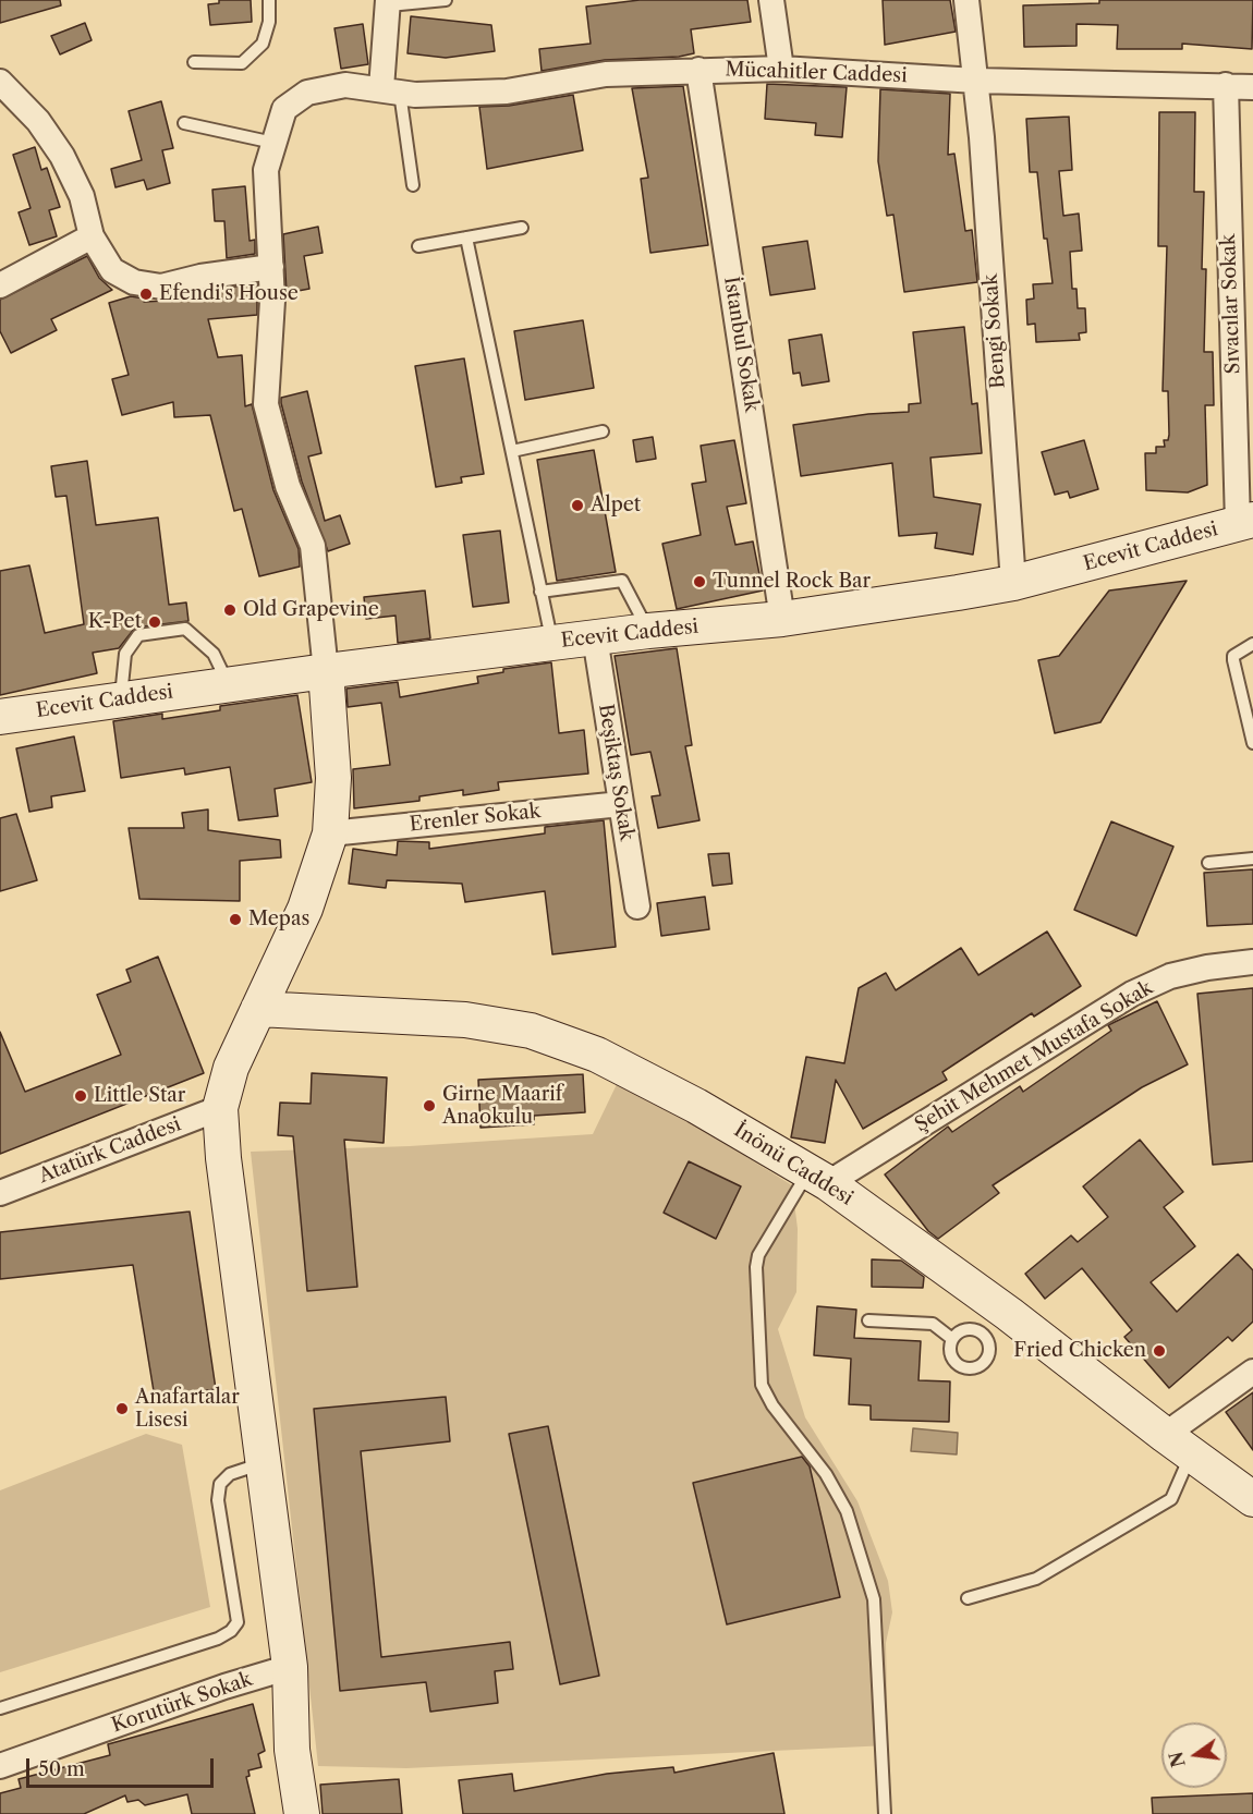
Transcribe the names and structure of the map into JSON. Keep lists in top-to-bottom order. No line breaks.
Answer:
{"streets":{"street":["Mücahitler Caddesi","Sıvacılar Sokak","Bengi Sokak","İstanbul Sokak","Ecevit Caddesi","Beşiktaş Sokak","Erenler Sokak","Şehit Mehmet Mustafa Sokak","Atatürk Caddesi","İnönü Caddesi","Korutürk Sokak"]},"crossings":[["Mücahitler Caddesi","Sıvacılar Sokak"],["Mücahitler Caddesi","Bengi Sokak"],["Mücahitler Caddesi","İstanbul Sokak"],["Mücahitler Caddesi","Ecevit Caddesi"],["Sıvacılar Sokak","Ecevit Caddesi"],["Bengi Sokak","Ecevit Caddesi"],["İstanbul Sokak","Ecevit Caddesi"],["Ecevit Caddesi","Beşiktaş Sokak"],["Beşiktaş Sokak","Erenler Sokak"],["Şehit Mehmet Mustafa Sokak","İnönü Caddesi"]],"places":["Efendi's House","Alpet","Tunnel Rock Bar","Old Grapevine","K-Pet","Mepas","Little Star","Girne Maarif Anaokulu","Fried Chicken","Anafartalar Lisesi"],"scale_bar":"50 m","north":"left"}
